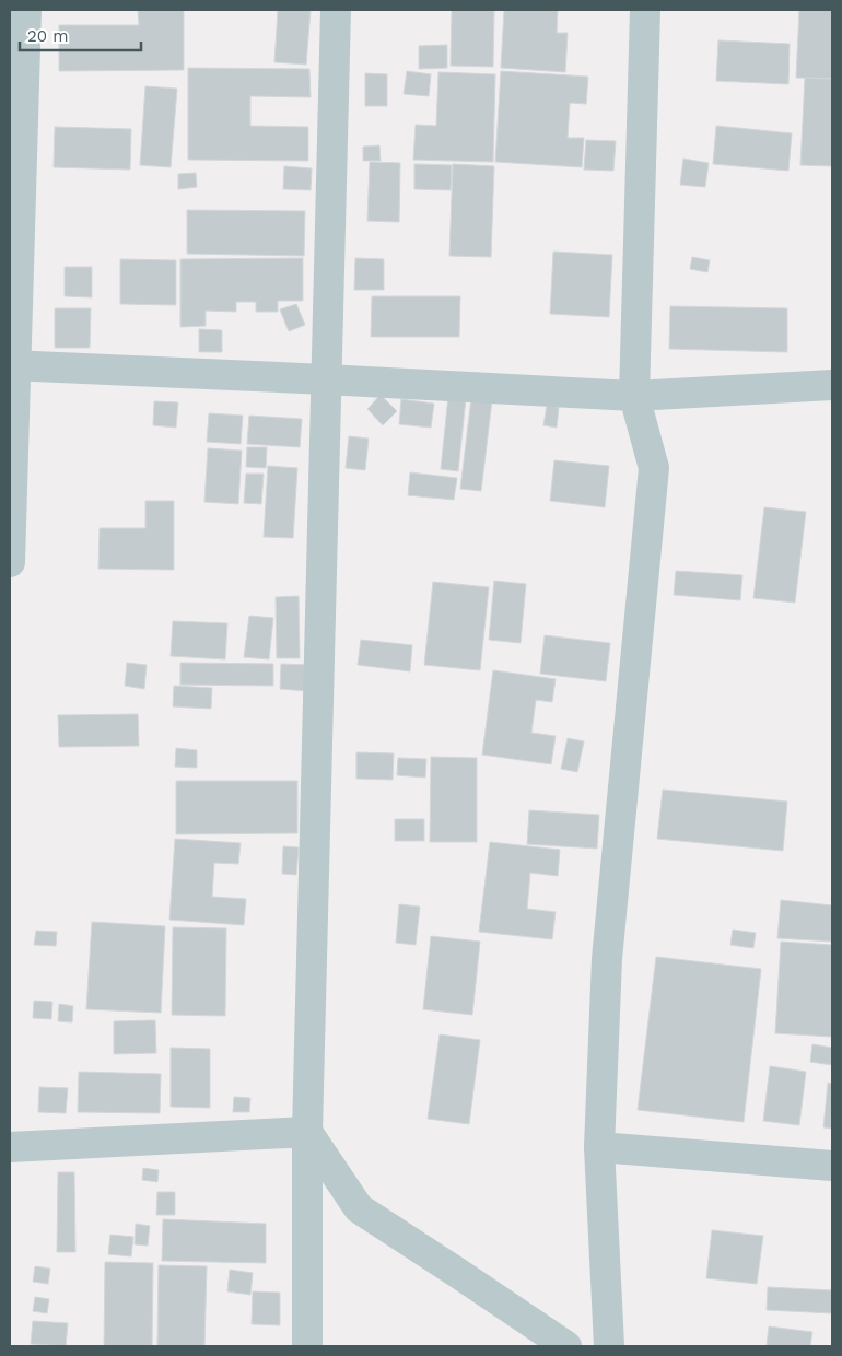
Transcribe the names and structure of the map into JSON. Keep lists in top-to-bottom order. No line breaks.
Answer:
{"scale_bar":"20 m"}
